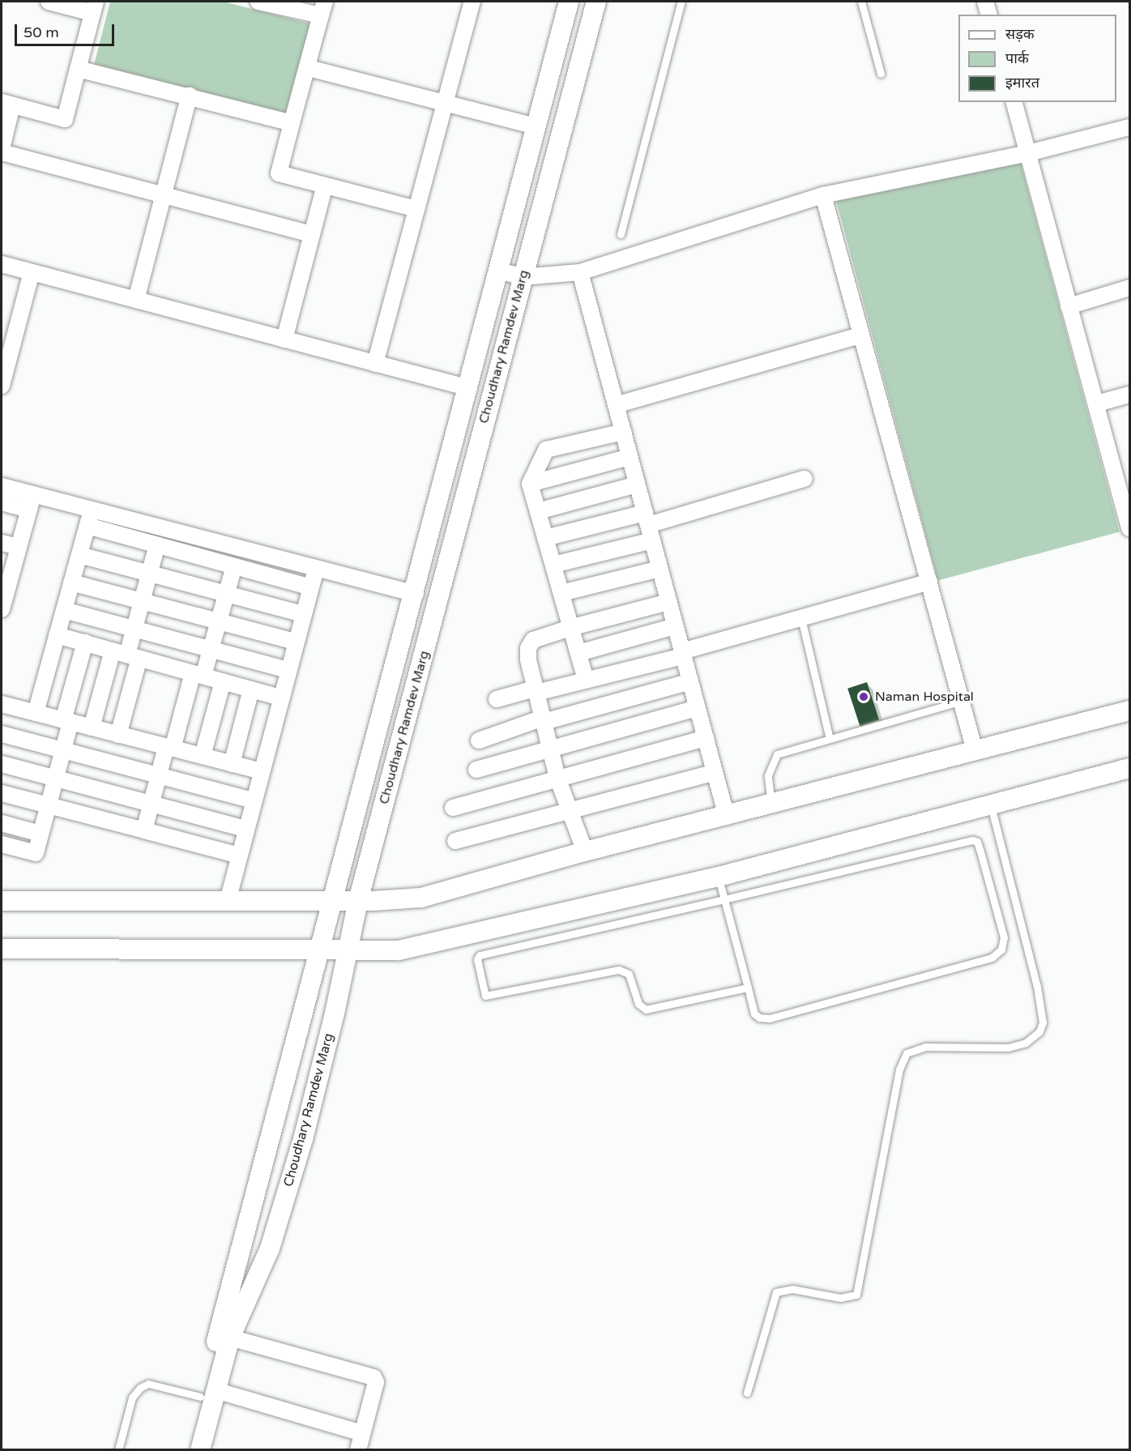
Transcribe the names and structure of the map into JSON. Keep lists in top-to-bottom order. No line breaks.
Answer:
{"streets":{"street":["Choudhary Ramdev Marg"]},"places":["Naman Hospital"],"legend":["सड़क","पार्क","इमारत"],"scale_bar":"50 m"}
